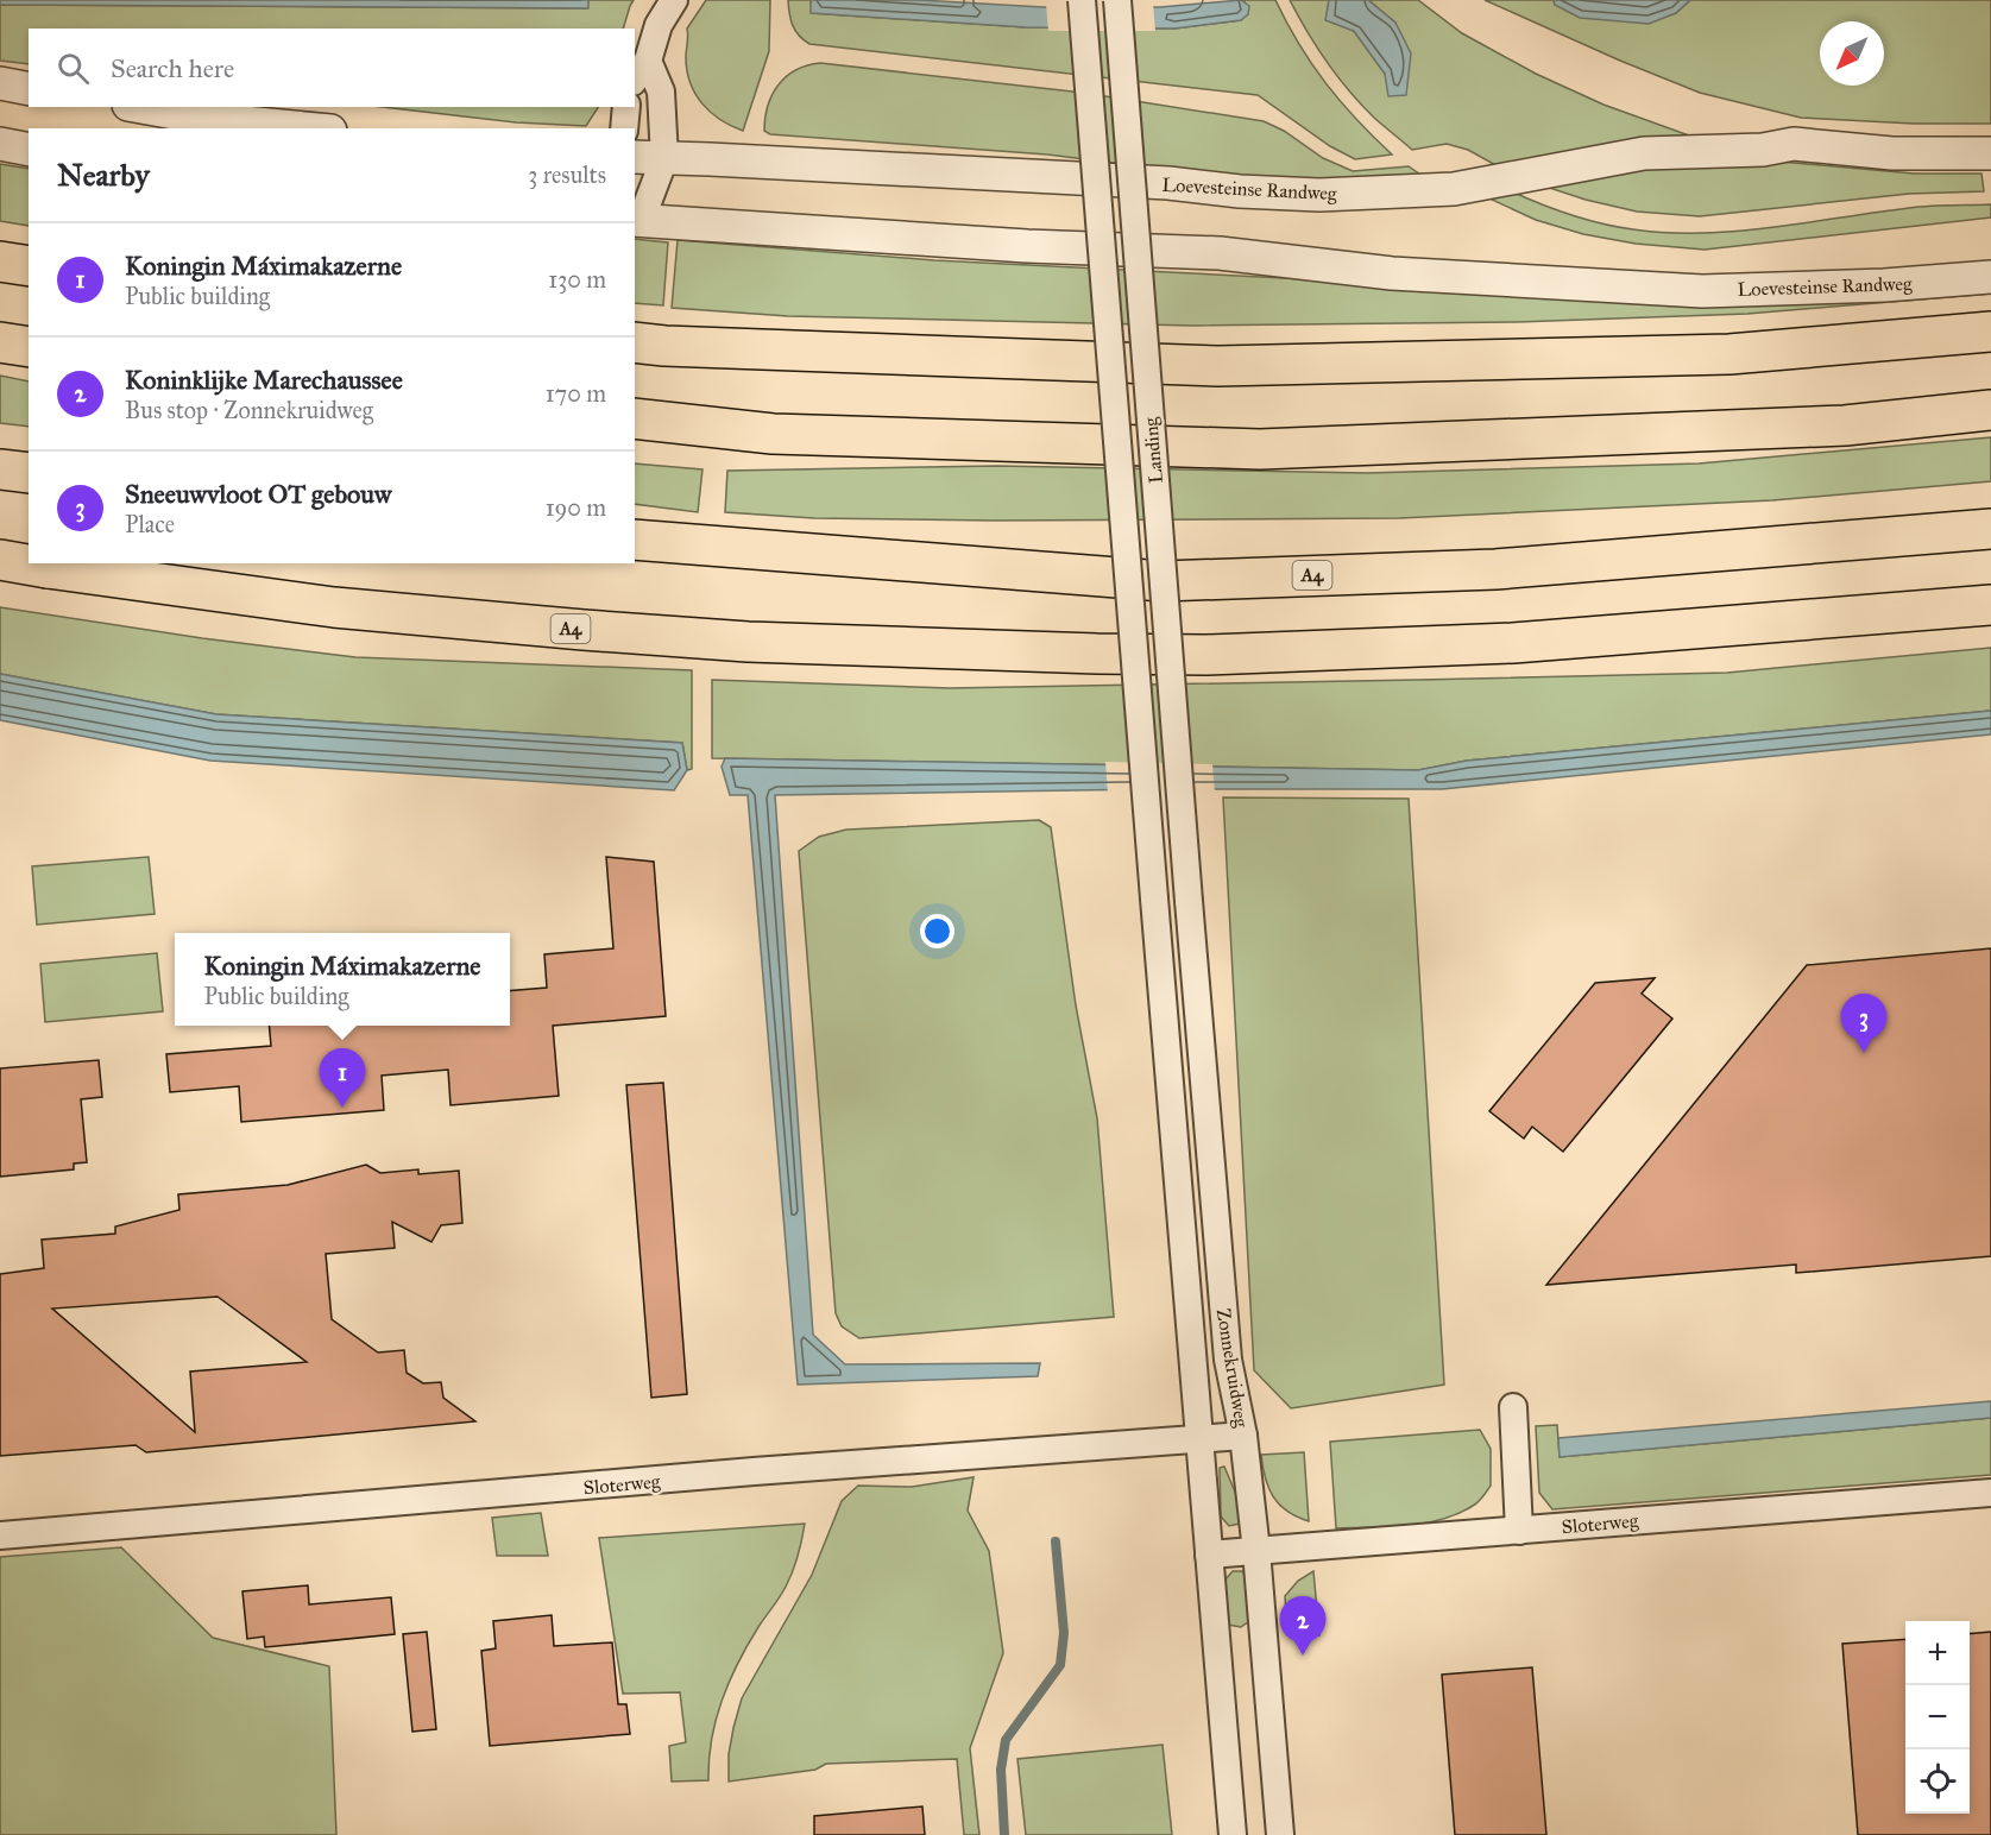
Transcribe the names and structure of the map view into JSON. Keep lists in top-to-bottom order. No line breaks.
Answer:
{"streets":{"highway":["A4"],"street":["Loevesteinse Randweg","Landing","Zonnekruidweg","Sloterweg"]},"crossings":[["Landing","Zonnekruidweg"],["Zonnekruidweg","Sloterweg"]],"north":"bottom left","page":{"search":"Search here","heading":["Nearby","3 results"],"list":[{"mark":"1","name":"Koningin Máximakazerne","note":"Public building","value":"130 m"},{"mark":"2","name":"Koninklijke Marechaussee","note":"Bus stop · Zonnekruidweg","value":"170 m"},{"mark":"3","name":"Sneeuwvloot OT gebouw","note":"Place","value":"190 m"}],"popup":["Koningin Máximakazerne","Public building"],"pins":["3","1","2"],"map_buttons":["+","−"]}}
